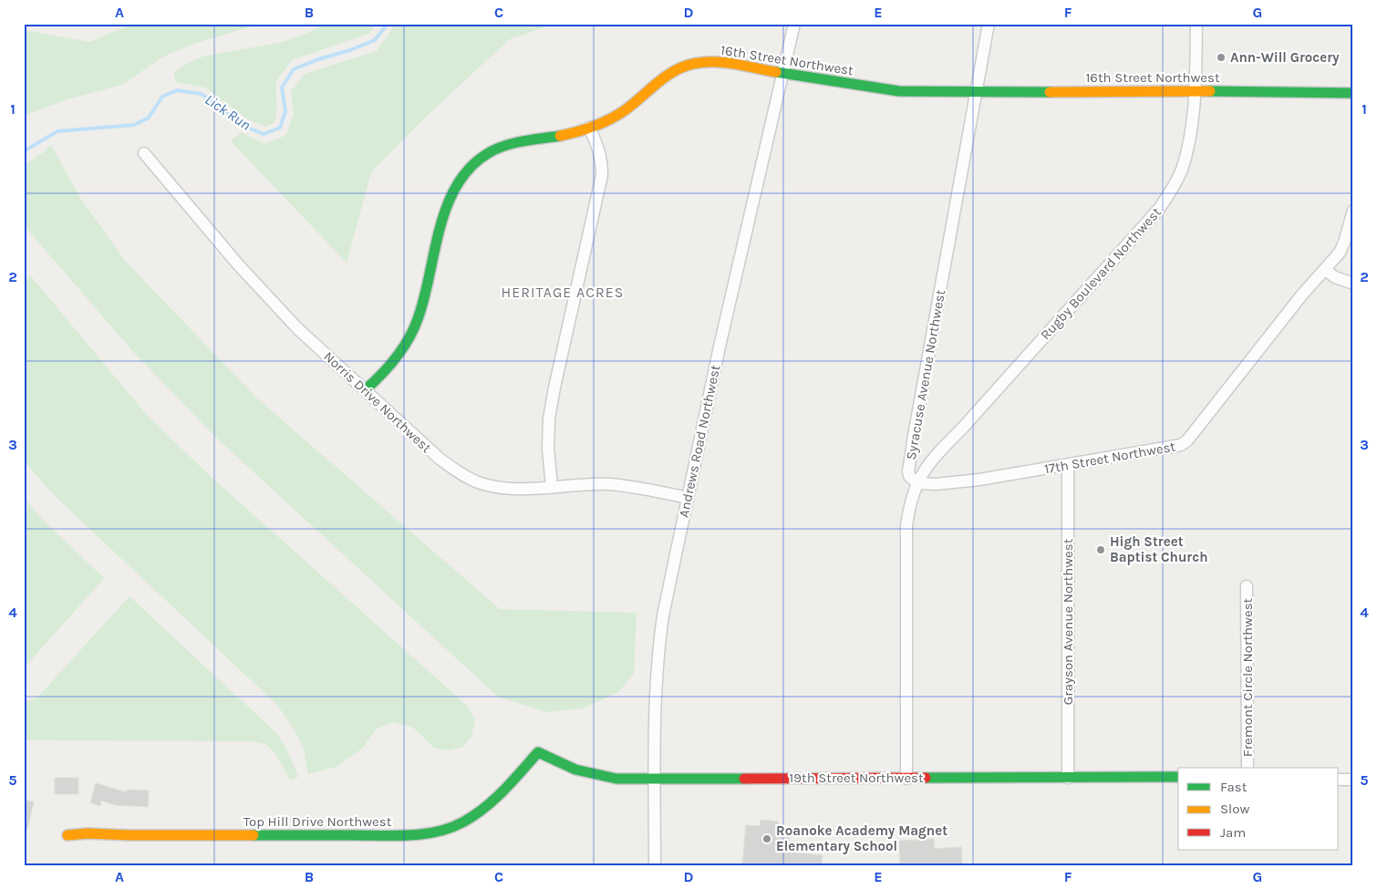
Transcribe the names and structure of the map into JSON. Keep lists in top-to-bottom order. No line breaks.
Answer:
{"streets":{"street":["16th Street Northwest","Rugby Boulevard Northwest","Syracuse Avenue Northwest","Norris Drive Northwest","Andrews Road Northwest","17th Street Northwest","Grayson Avenue Northwest","Fremont Circle Northwest","19th Street Northwest","Top Hill Drive Northwest"]},"crossings":[["16th Street Northwest","Rugby Boulevard Northwest"],["16th Street Northwest","Syracuse Avenue Northwest"],["16th Street Northwest","Norris Drive Northwest"],["16th Street Northwest","Andrews Road Northwest"],["Rugby Boulevard Northwest","Syracuse Avenue Northwest"],["Rugby Boulevard Northwest","17th Street Northwest"],["Syracuse Avenue Northwest","17th Street Northwest"],["Norris Drive Northwest","Andrews Road Northwest"],["Andrews Road Northwest","19th Street Northwest"],["17th Street Northwest","Grayson Avenue Northwest"],["Grayson Avenue Northwest","19th Street Northwest"],["19th Street Northwest","Top Hill Drive Northwest"]],"districts":["HERITAGE ACRES"],"water":["Lick Run"],"places":["Ann-Will Grocery","High Street Baptist Church","Roanoke Academy Magnet Elementary School"],"legend":["Fast","Slow","Jam"],"grid":{"columns":["A","B","C","D","E","F","G"],"rows":["1","2","3","4","5"]}}
